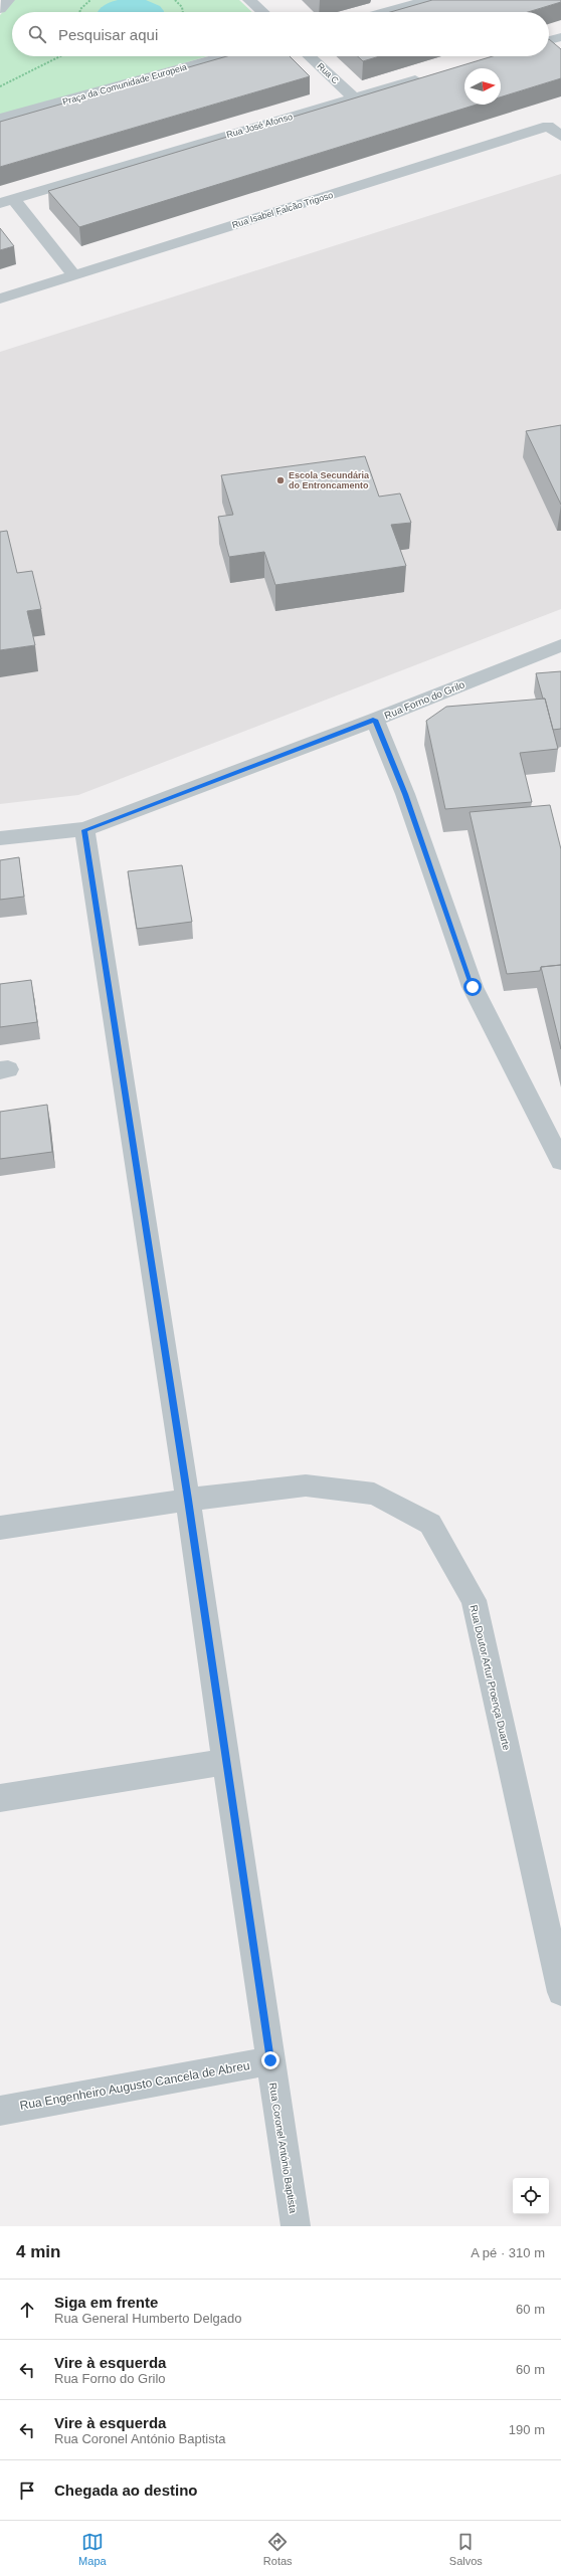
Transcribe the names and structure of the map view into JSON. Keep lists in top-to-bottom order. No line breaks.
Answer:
{"streets":{"street":["Rua C","Praça da Comunidade Europeia","Rua José Afonso","Rua Isabel Falcão Trigoso","Rua Forno do Grilo","Rua Doutor Artur Proença Duarte","Rua Engenheiro Augusto Cancela de Abreu","Rua Coronel António Baptista"]},"crossings":[["Rua C","Rua José Afonso"],["Rua Forno do Grilo","Rua Coronel António Baptista"],["Rua Doutor Artur Proença Duarte","Rua Coronel António Baptista"],["Rua Engenheiro Augusto Cancela de Abreu","Rua Coronel António Baptista"]],"places":["Escola Secundária do Entroncamento"],"north":"right","page":{"search":"Pesquisar aqui","heading":["4 min","A pé · 310 m"],"list":[["Siga em frente","Rua General Humberto Delgado","60 m"],["Vire à esquerda","Rua Forno do Grilo","60 m"],["Vire à esquerda","Rua Coronel António Baptista","190 m"],"Chegada ao destino"],"nav":["Mapa","Rotas","Salvos"]}}
